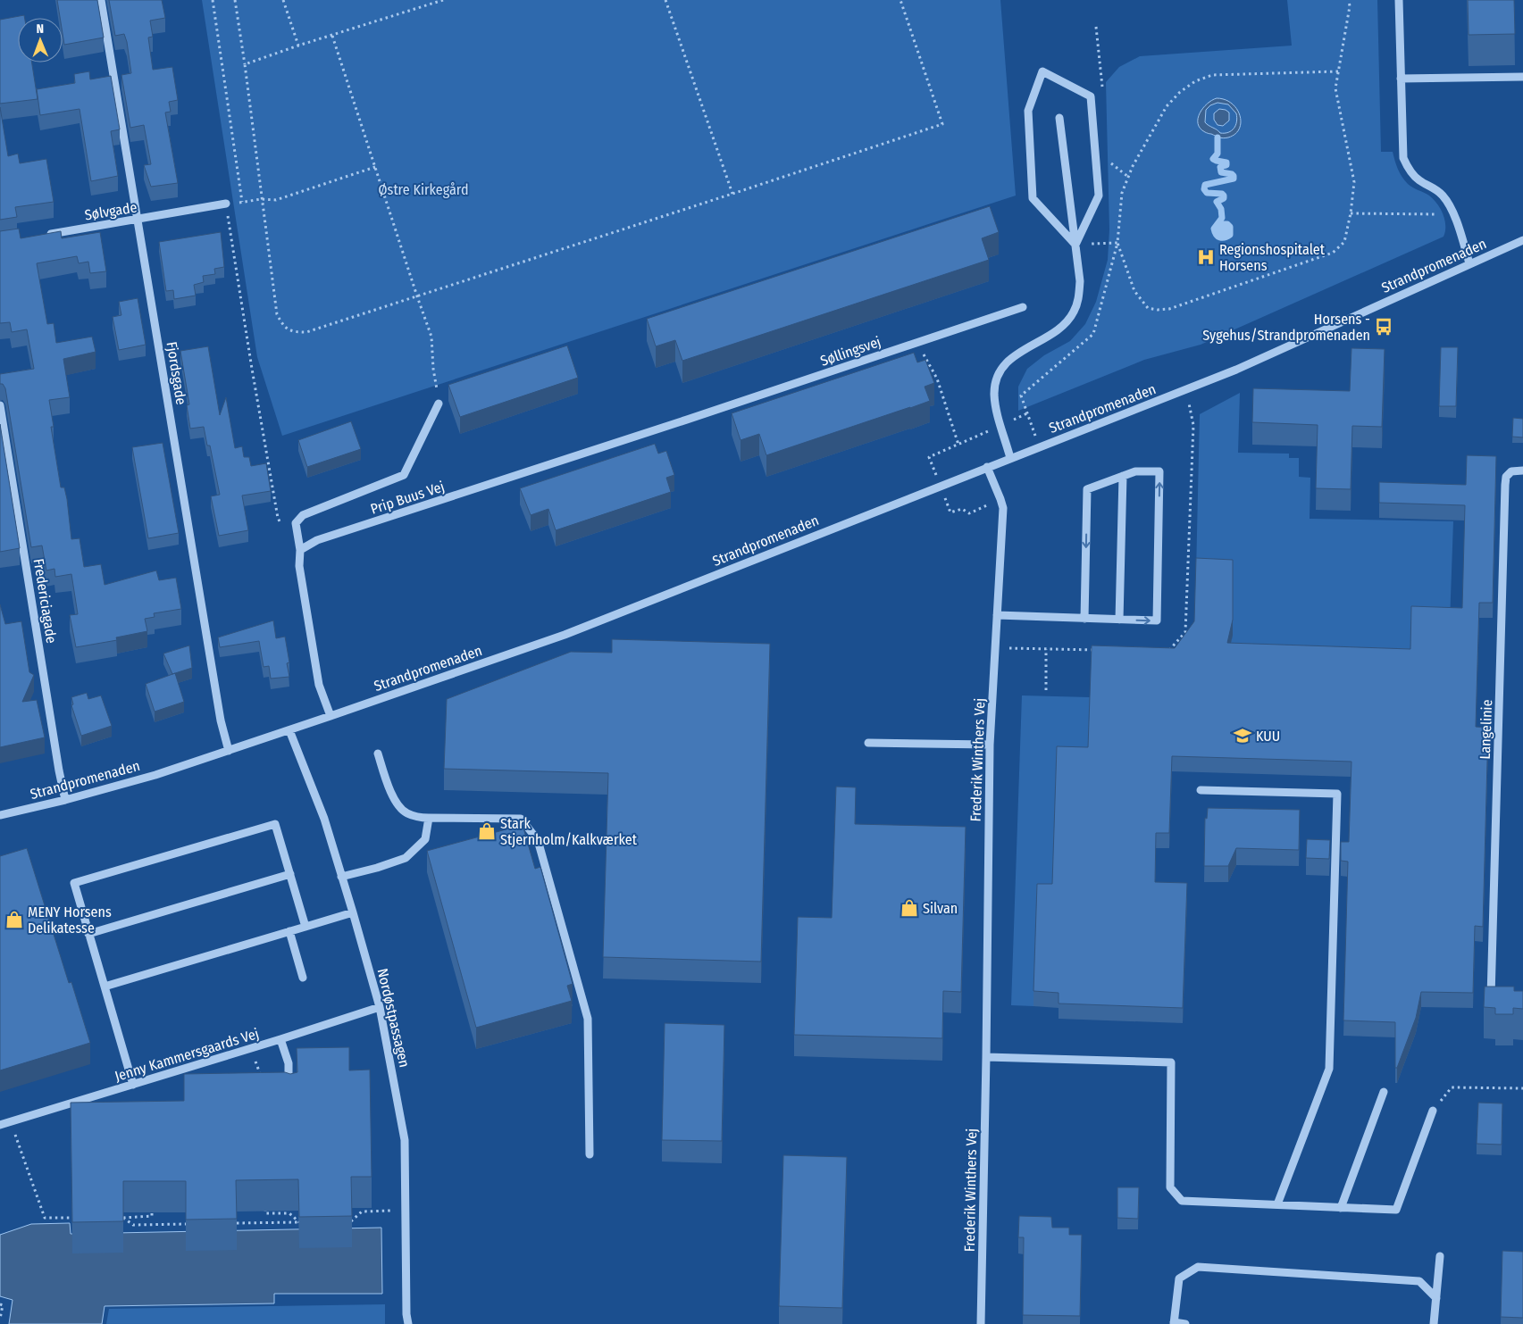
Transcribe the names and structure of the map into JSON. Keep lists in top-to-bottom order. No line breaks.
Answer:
{"streets":{"street":["Sølvgade","Strandpromenaden","Søllingsvej","Fjordsgade","Prip Buus Vej","Fredericiagade","Langelinie","Frederik Winthers Vej","Nordøstpassagen","Jenny Kammersgaards Vej"]},"crossings":[["Sølvgade","Fjordsgade"],["Strandpromenaden","Fjordsgade"],["Strandpromenaden","Fredericiagade"],["Strandpromenaden","Frederik Winthers Vej"],["Strandpromenaden","Nordøstpassagen"],["Søllingsvej","Prip Buus Vej"],["Nordøstpassagen","Jenny Kammersgaards Vej"]],"parks":["Østre Kirkegård"],"places":{"hospital":["Regionshospitalet Horsens"],"bus stop":["Horsens - Sygehus/Strandpromenaden"],"school or university":["KUU"],"shop":["Stark Stjernholm/Kalkværket","Silvan","MENY Horsens Delikatesse"]},"north":"top"}
